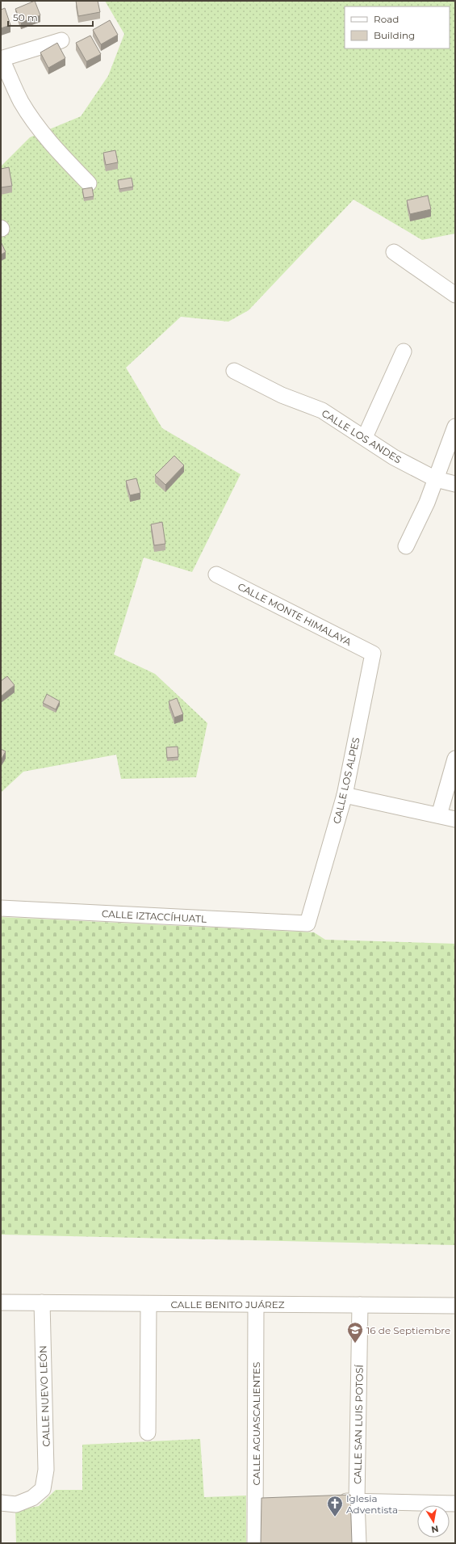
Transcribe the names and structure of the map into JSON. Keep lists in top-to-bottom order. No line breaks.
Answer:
{"streets":{"street":["CALLE LOS ANDES","CALLE MONTE HIMALAYA","CALLE LOS ALPES","CALLE IZTACCÍHUATL","CALLE BENITO JUÁREZ","CALLE NUEVO LEÓN","CALLE AGUASCALIENTES","CALLE SAN LUIS POTOSÍ"]},"crossings":[["CALLE MONTE HIMALAYA","CALLE LOS ALPES"],["CALLE LOS ALPES","CALLE IZTACCÍHUATL"],["CALLE BENITO JUÁREZ","CALLE NUEVO LEÓN"],["CALLE BENITO JUÁREZ","CALLE AGUASCALIENTES"],["CALLE BENITO JUÁREZ","CALLE SAN LUIS POTOSÍ"]],"places":{"school or university":["16 de Septiembre"],"church":["Iglesia Adventista"]},"legend":["Road","Building"],"scale_bar":"50 m","north":"bottom"}
